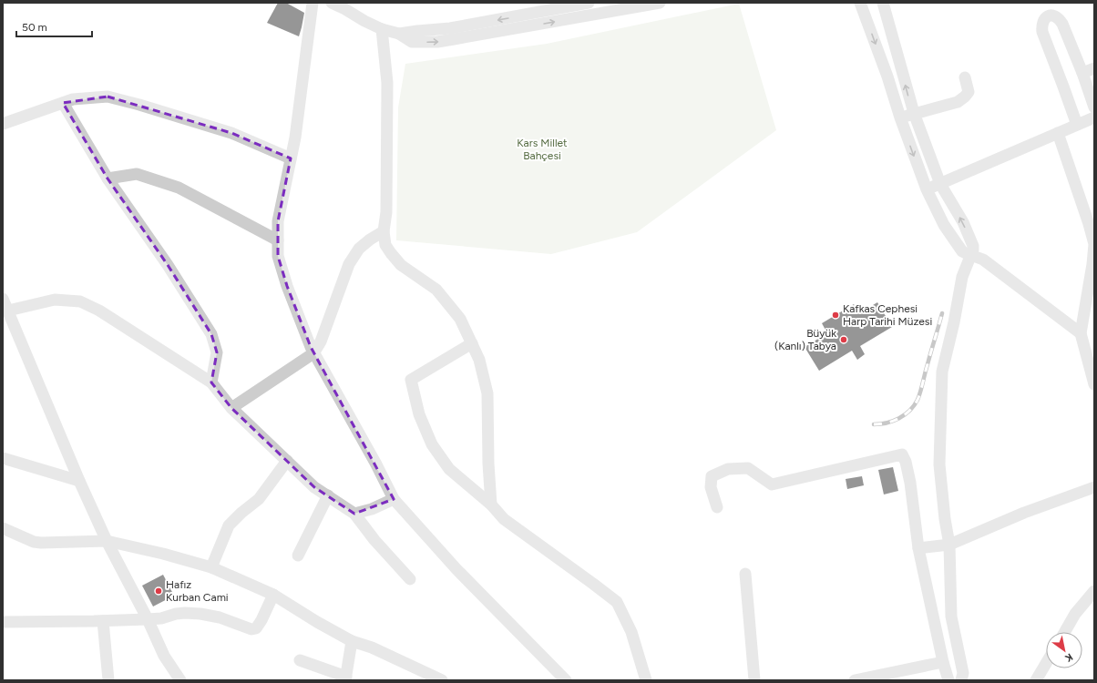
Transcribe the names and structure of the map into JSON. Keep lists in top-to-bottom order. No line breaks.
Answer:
{"parks":["Kars Millet Bahçesi"],"places":["Kafkas Cephesi Harp Tarihi Müzesi","Büyük (Kanlı) Tabya","Hafız Kurban Cami"],"scale_bar":"50 m","north":"bottom right"}
